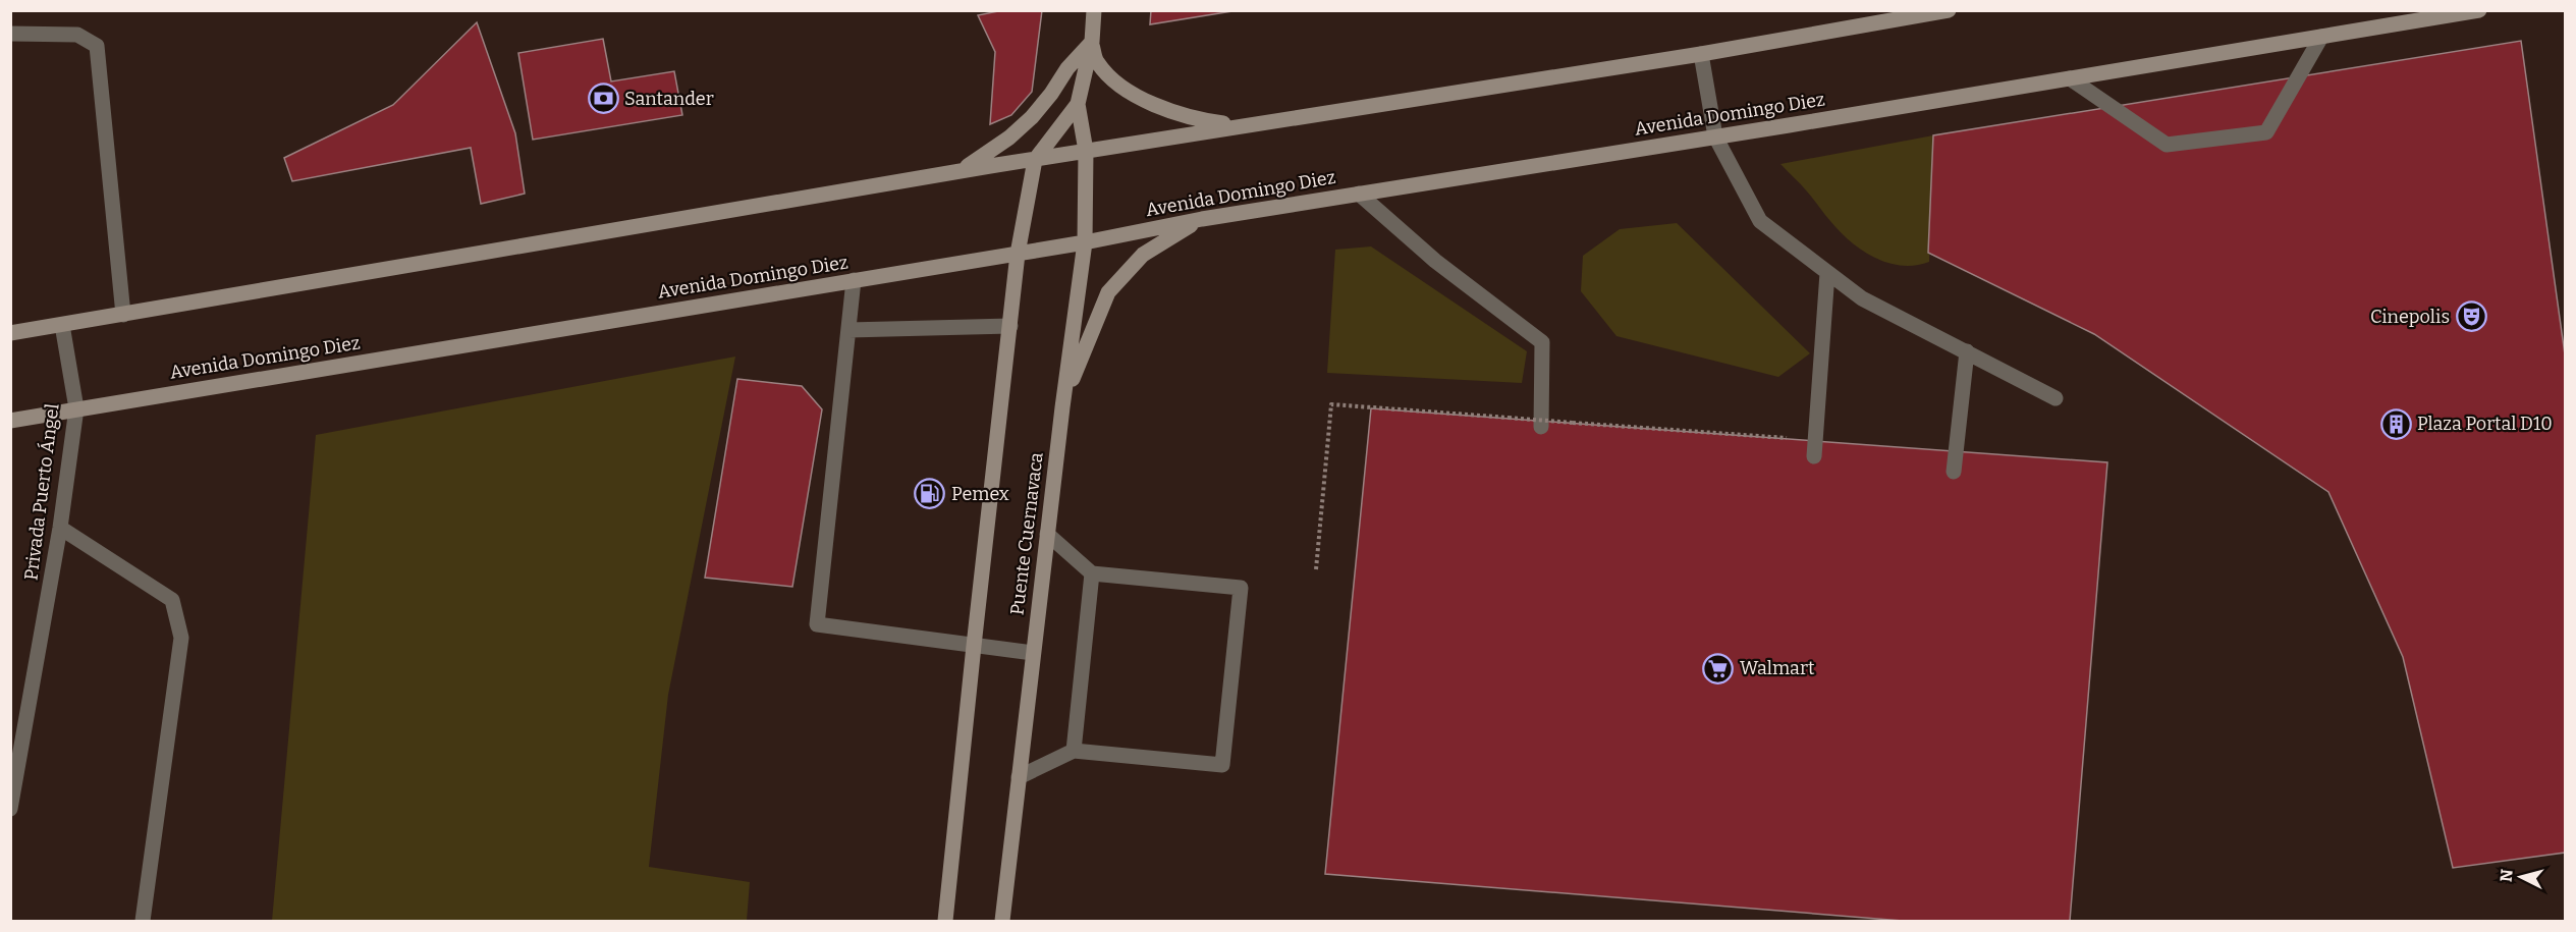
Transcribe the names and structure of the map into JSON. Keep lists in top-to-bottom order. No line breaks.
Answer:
{"streets":{"main road":["Avenida Domingo Diez","Puente Cuernavaca"],"street":["Privada Puerto Ángel"]},"crossings":[["Avenida Domingo Diez","Privada Puerto Ángel"],["Avenida Domingo Diez","Puente Cuernavaca"]],"places":{"bank":["Santander"],"theatre":["Cinepolis"],"building":["Plaza Portal D10"],"fuel station":["Pemex"],"supermarket":["Walmart"]},"north":"left"}
